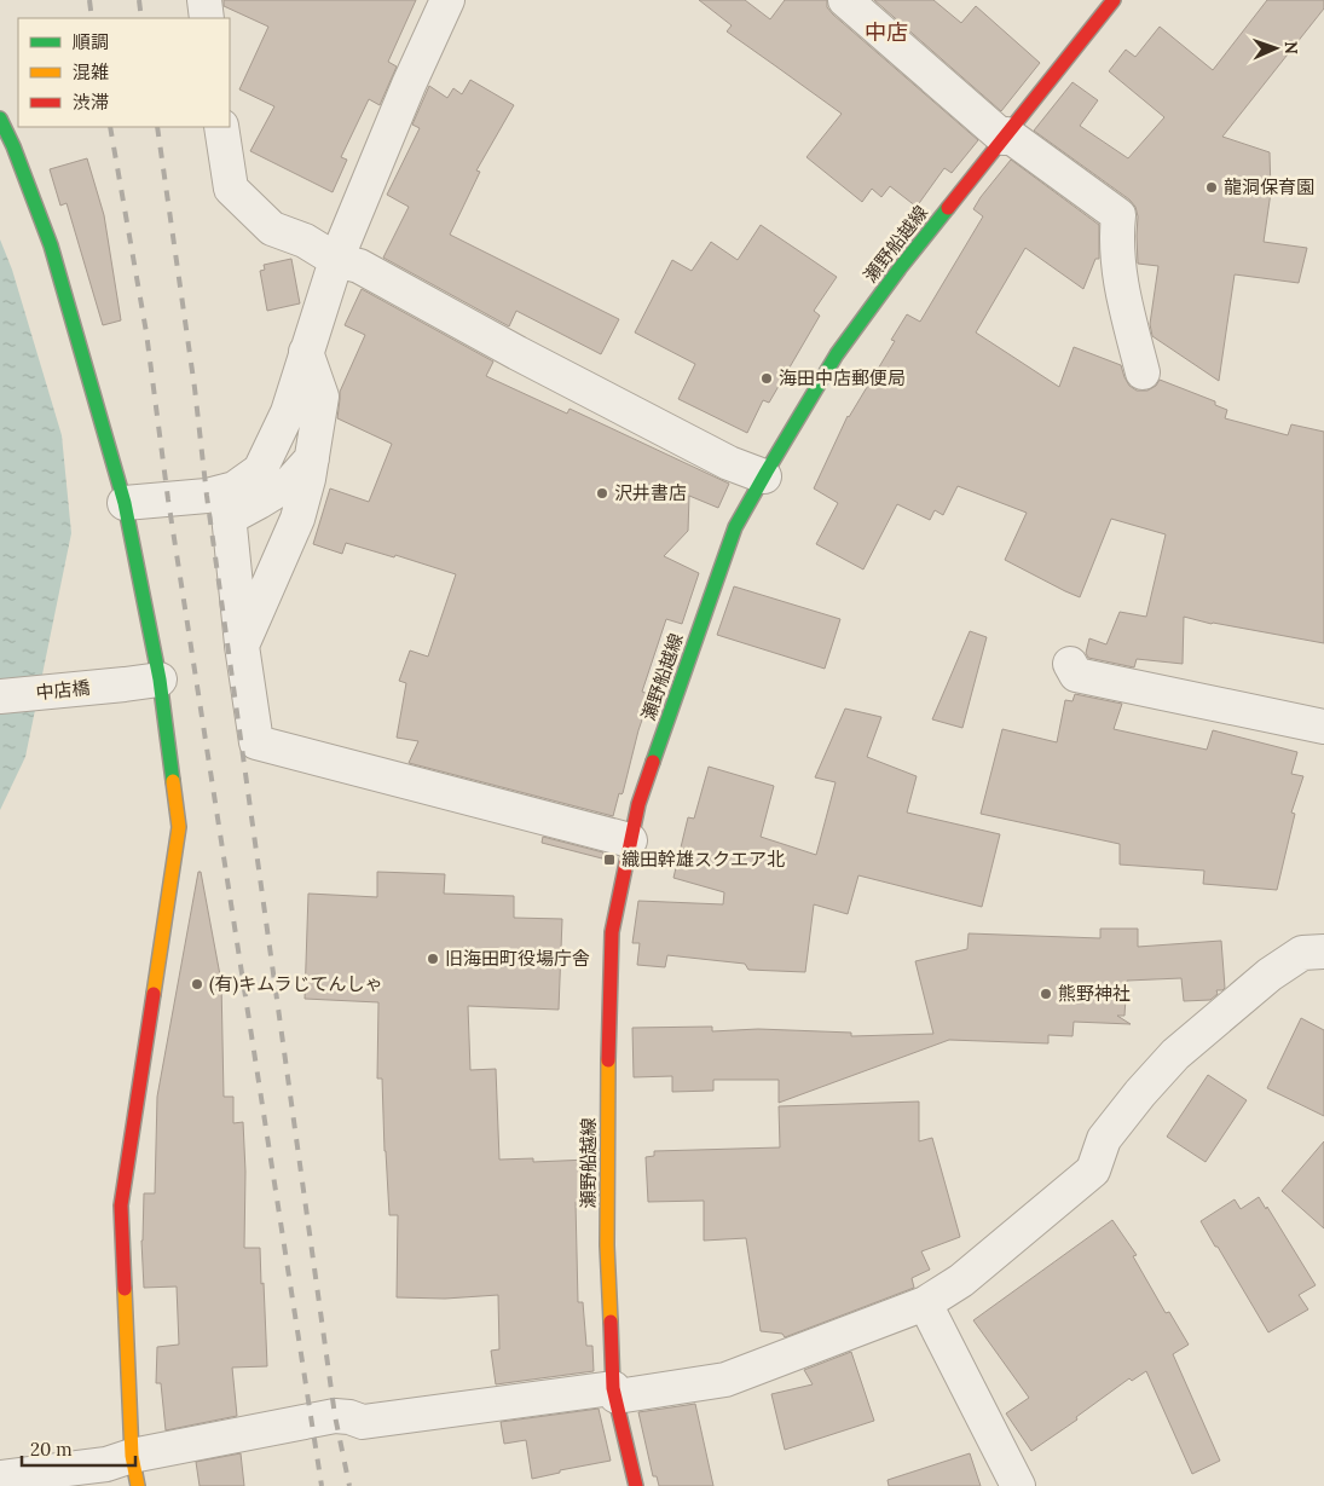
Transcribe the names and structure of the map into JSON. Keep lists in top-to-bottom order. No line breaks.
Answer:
{"streets":{"main road":["瀬野船越線"],"street":["中店橋"]},"districts":["中店"],"places":{"other":["龍洞保育園","海田中店郵便局","沢井書店","旧海田町役場庁舎","(有)キムラじてんしゃ","熊野神社"],"transit":["織田幹雄スクエア北"]},"legend":["順調","混雑","渋滞"],"scale_bar":"20 m","north":"right"}
